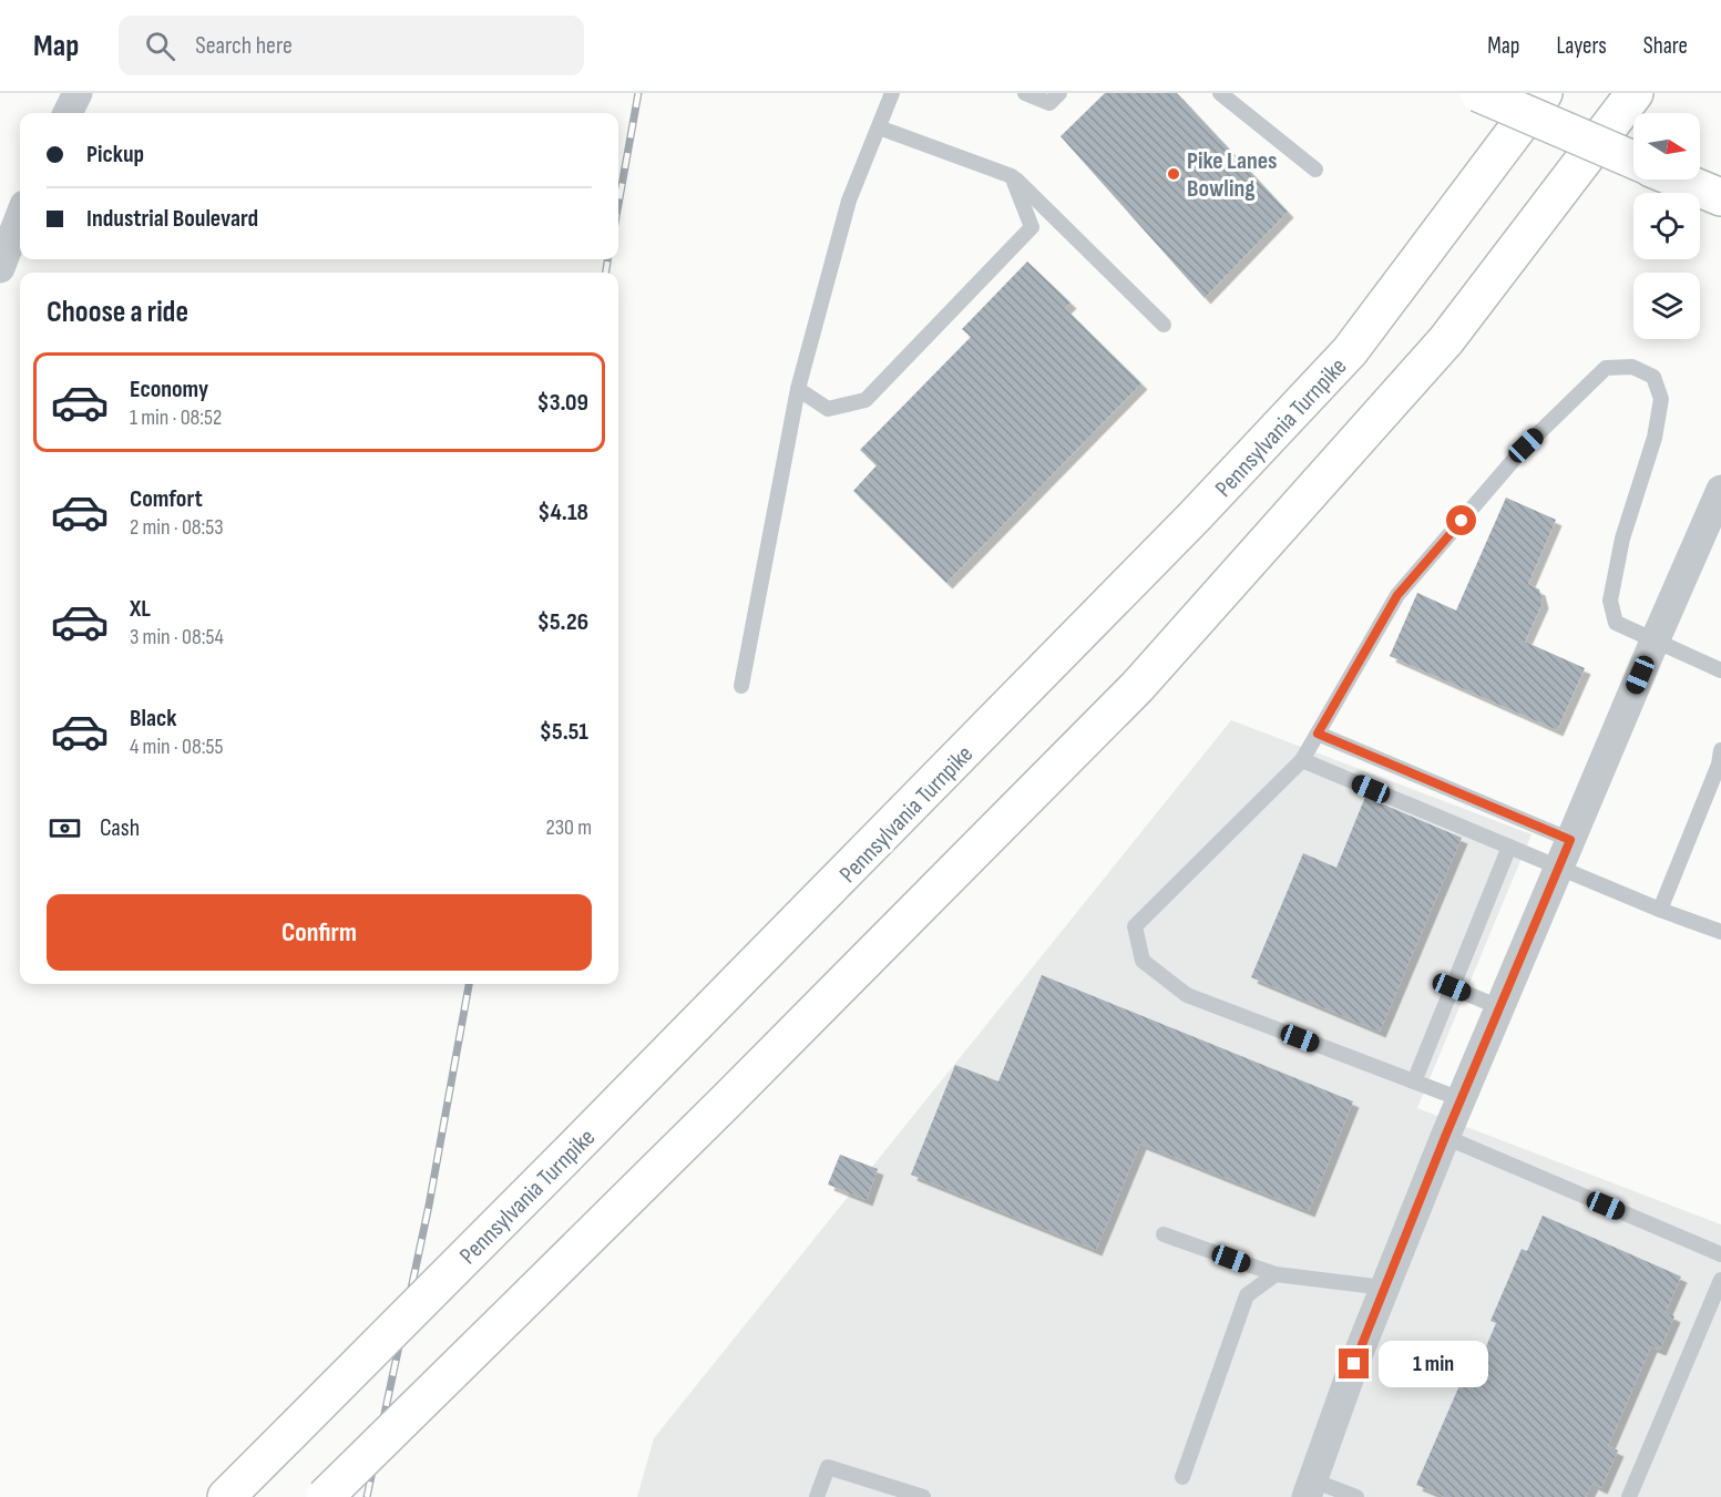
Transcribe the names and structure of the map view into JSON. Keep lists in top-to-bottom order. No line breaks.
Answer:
{"streets":{"main road":["Pennsylvania Turnpike"]},"places":["Pike Lanes Bowling"],"north":"right","page":{"header":"Map","search":"Search here","nav":["Map","Layers","Share"],"banner":["Pickup","Industrial Boulevard"],"heading":"Choose a ride","list":[{"name":"Economy","note":"1 min · 08:52","value":"$3.09"},{"name":"Comfort","note":"2 min · 08:53","value":"$4.18"},{"name":"XL","note":"3 min · 08:54","value":"$5.26"},{"name":"Black","note":"4 min · 08:55","value":"$5.51"}],"pay":["Cash","230 m"],"buttons":"Confirm","bubble":"1 min"}}
